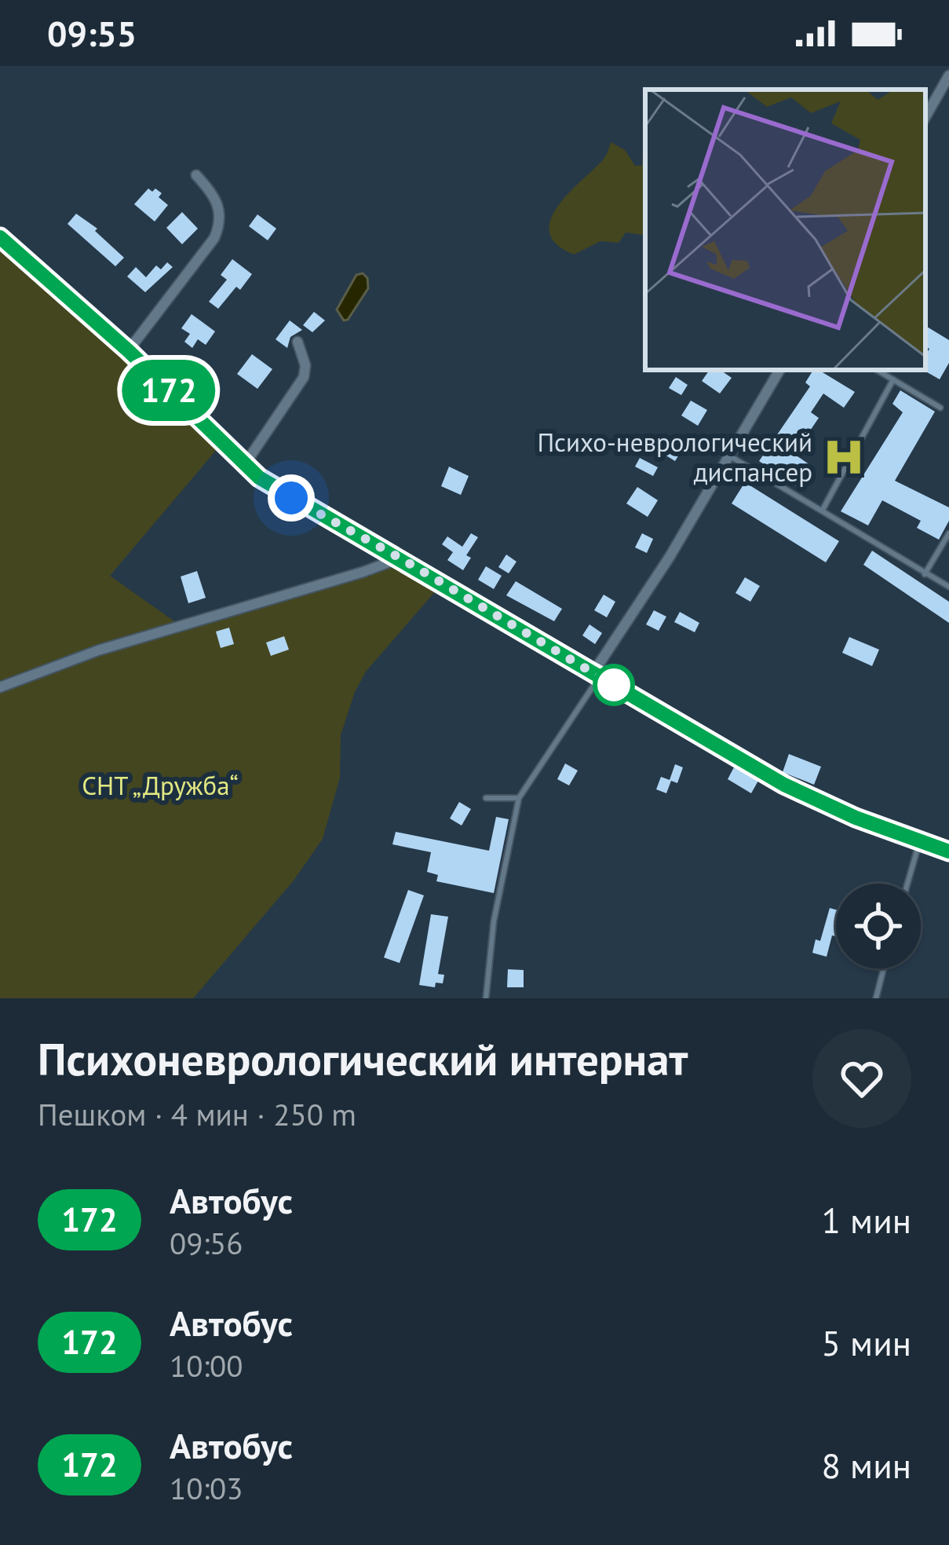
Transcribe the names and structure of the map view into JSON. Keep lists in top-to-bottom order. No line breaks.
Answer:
{"parks":["СНТ „Дружба“"],"places":{"hospital":["Психо-неврологический диспансер"]},"lines":["bus line 172"],"page":{"status":"09:55","on_map":"172","heading":["Психоневрологический интернат","Пешком · 4 мин · 250 m"],"list":[{"mark":"172","name":"Автобус","note":"09:56","value":"1 мин"},{"mark":"172","name":"Автобус","note":"10:00","value":"5 мин"},{"mark":"172","name":"Автобус","note":"10:03","value":"8 мин"}]}}
